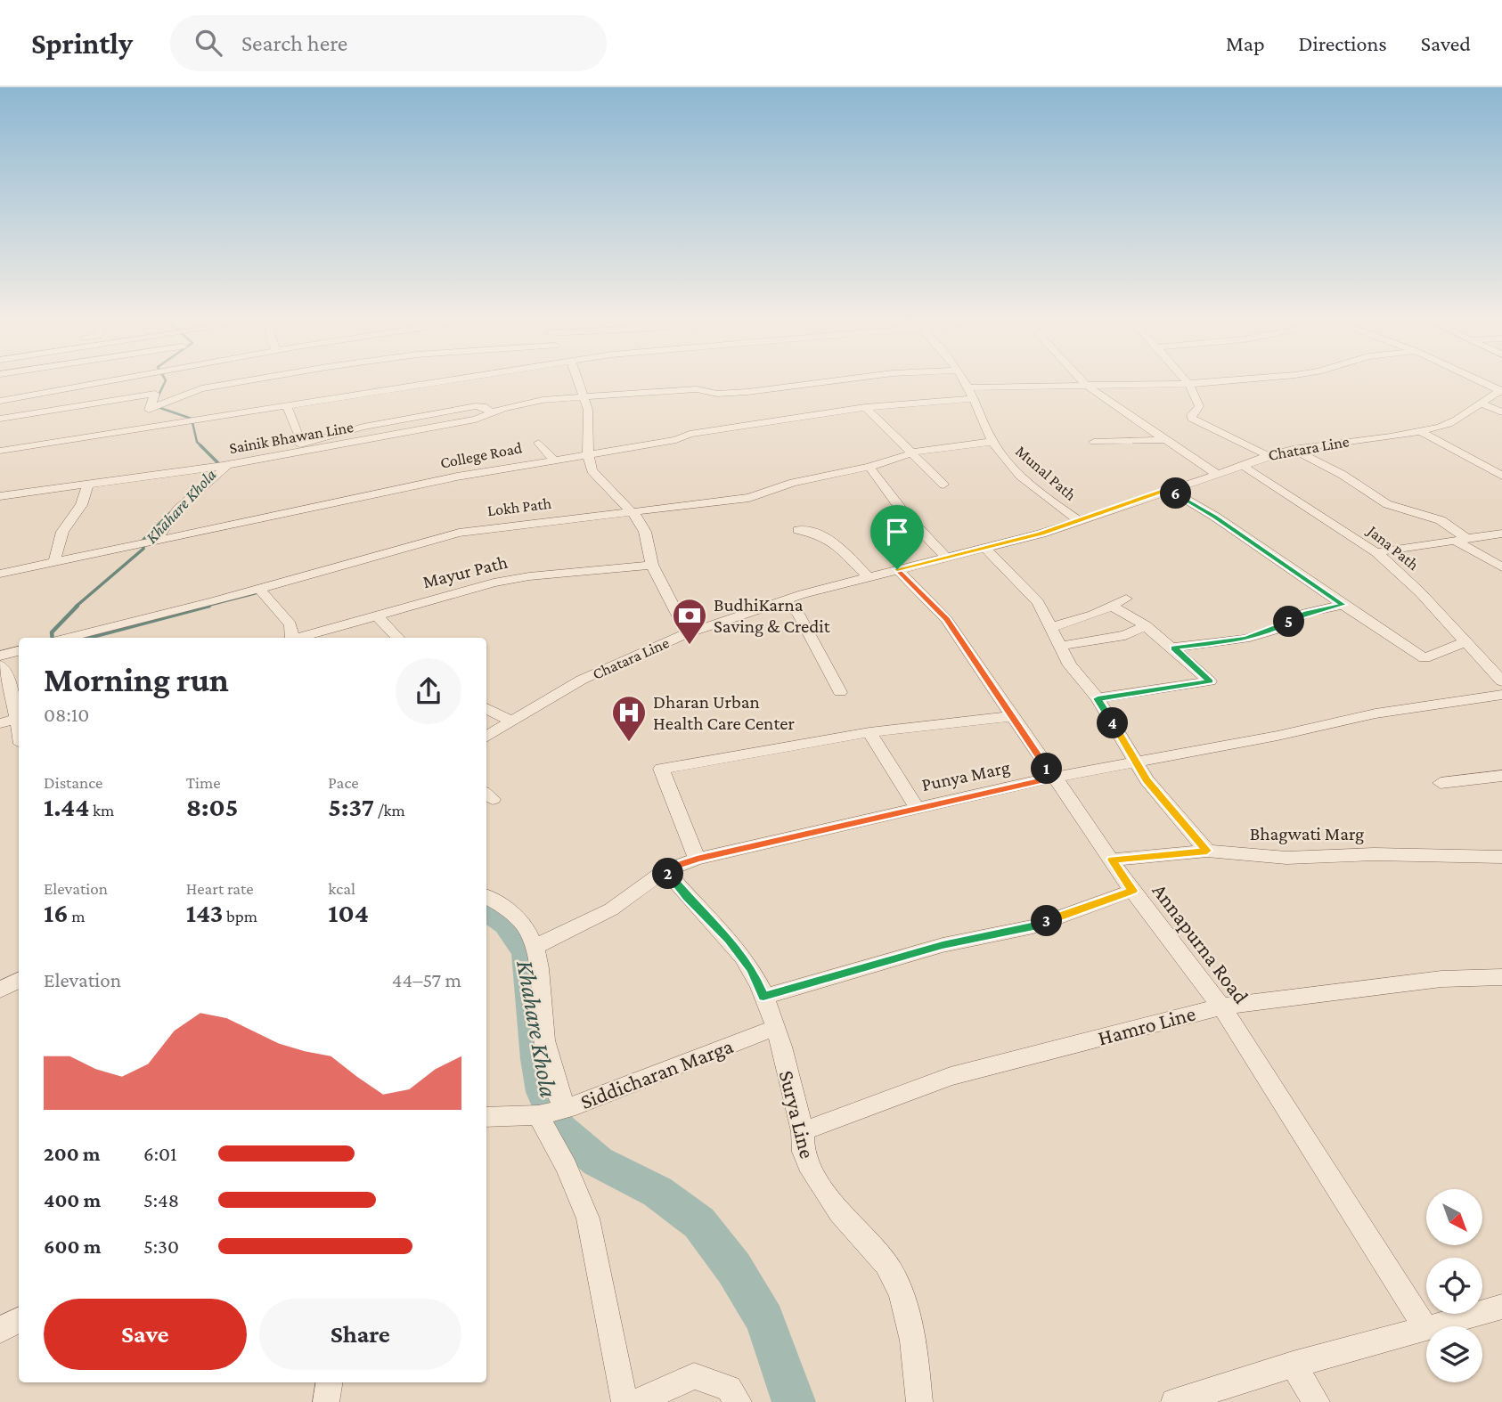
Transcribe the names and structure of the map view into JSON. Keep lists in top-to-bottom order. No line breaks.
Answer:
{"streets":{"street":["Sainik Bhawan Line","Chatara Line","College Road","Munal Path","Lokh Path","Jana Path","Mayur Path","Punya Marg","Bhagwati Marg","Annapurna Road","Hamro Line","Siddicharan Marga","Surya Line"]},"crossings":[["Chatara Line","Munal Path"],["Chatara Line","Jana Path"],["Chatara Line","Annapurna Road"],["College Road","Munal Path"],["Munal Path","Lokh Path"],["Punya Marg","Annapurna Road"],["Punya Marg","Surya Line"],["Bhagwati Marg","Annapurna Road"],["Annapurna Road","Hamro Line"],["Hamro Line","Surya Line"],["Siddicharan Marga","Surya Line"]],"water":["Khahare Khola"],"places":{"bank":["BudhiKarna Saving & Credit"],"hospital":["Dharan Urban Health Care Center"]},"north":"bottom right","page":{"header":"Sprintly","search":"Search here","nav":["Map","Directions","Saved"],"pins":["6","5","4","1","2","3"],"heading":["Morning run","08:10"],"stats":[["Distance","1.44 km"],["Time","8:05"],["Pace","5:37 /km"],["Elevation","16 m"],["Heart rate","143 bpm"],["kcal","104"]],"chart":["Elevation","44–57 m"],"list":[{"name":"200 m","note":"6:01"},{"name":"400 m","note":"5:48"},{"name":"600 m","note":"5:30"}],"buttons":["Save","Share"]}}
